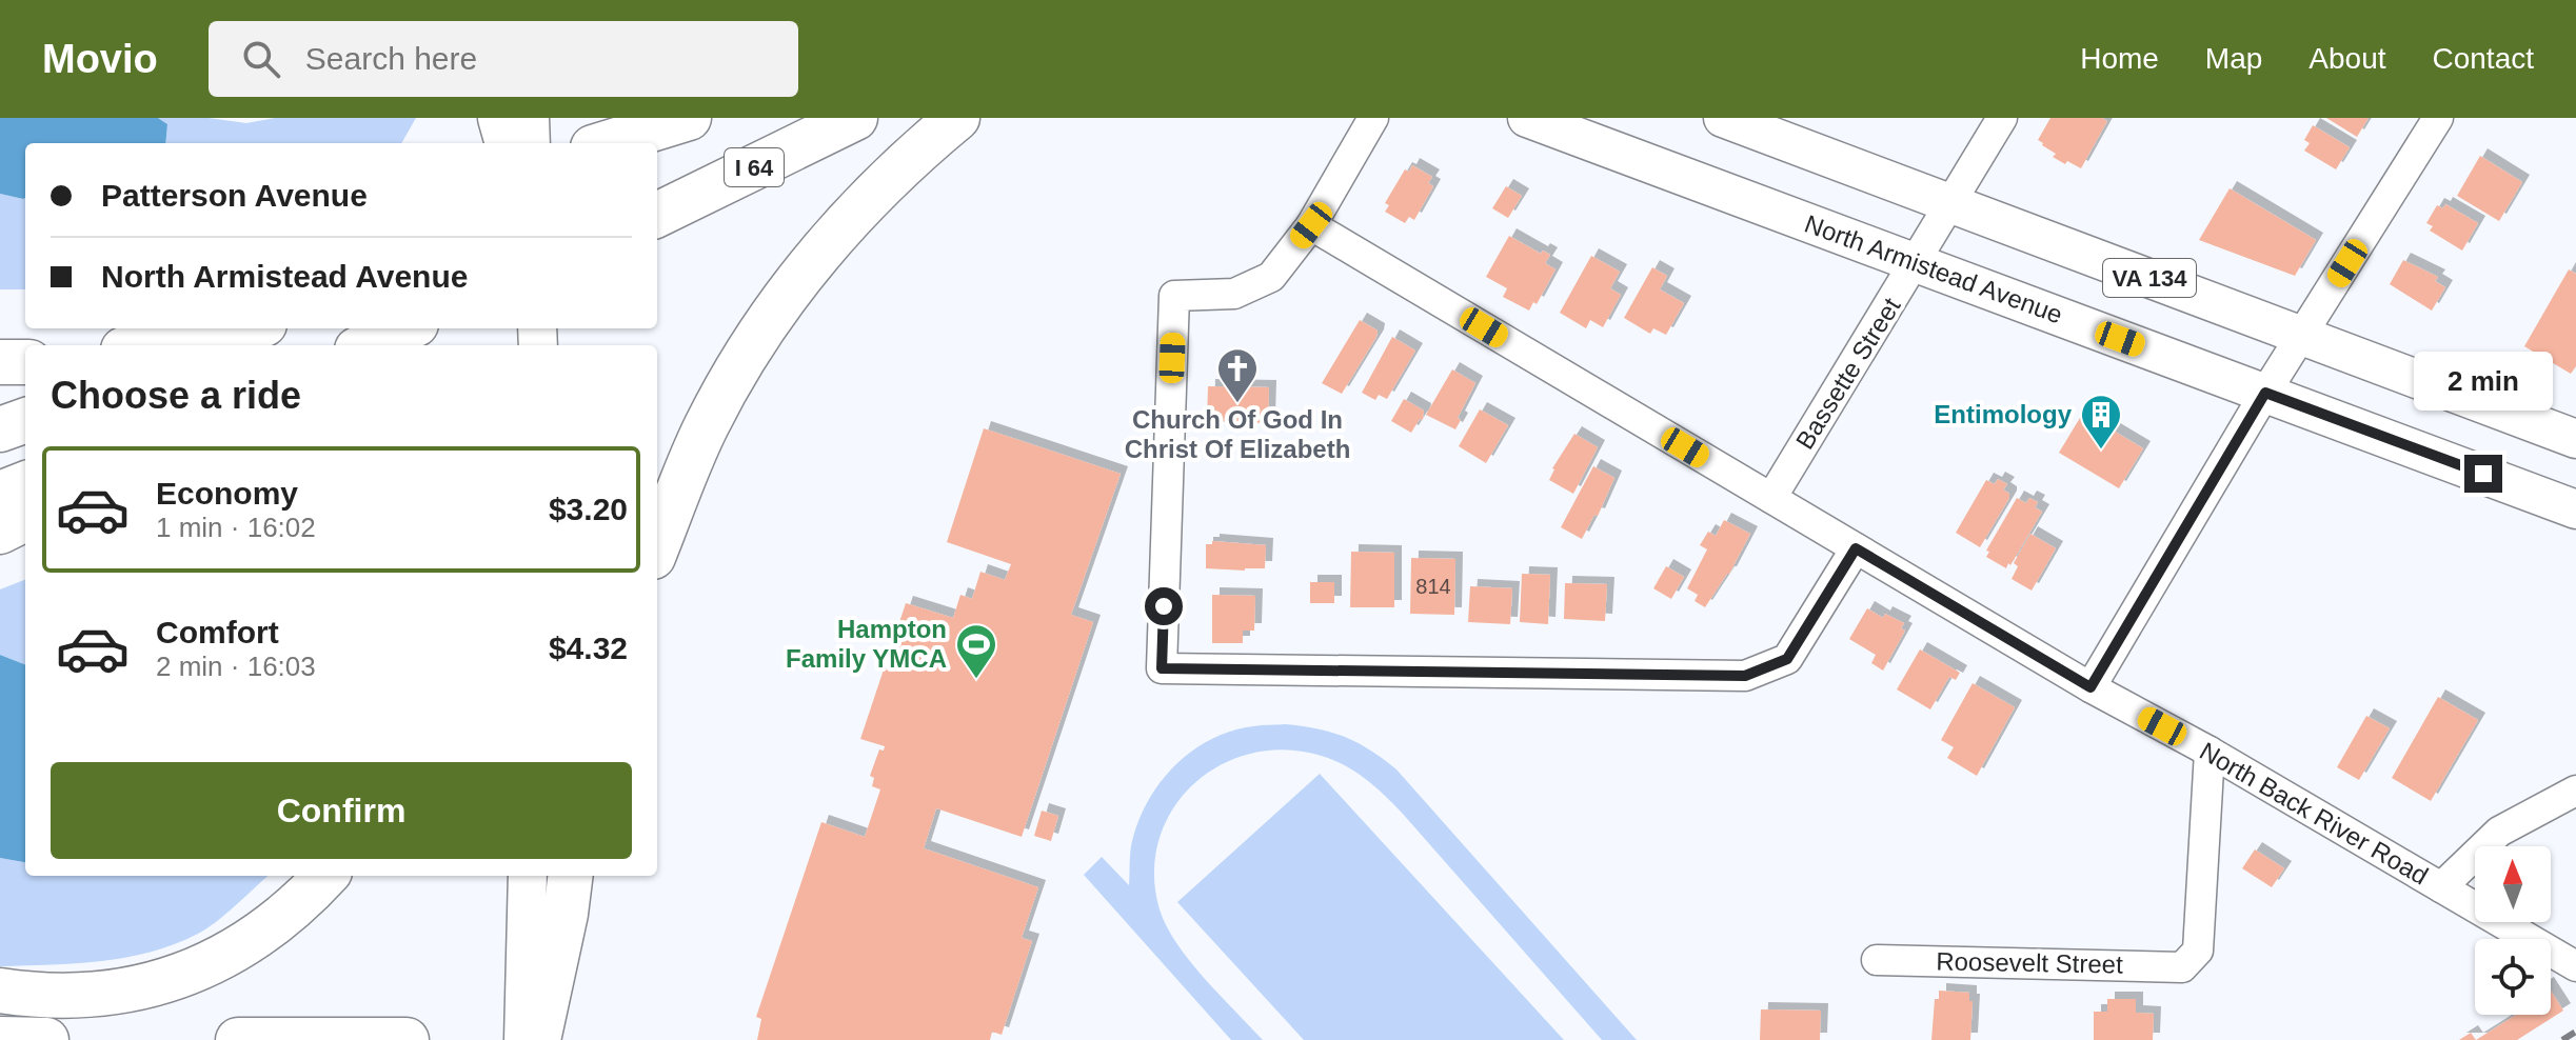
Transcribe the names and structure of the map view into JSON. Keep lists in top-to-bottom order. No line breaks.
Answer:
{"streets":{"highway":["I 64"],"main road":["North Armistead Avenue","VA 134"],"street":["Bassette Street","North Back River Road","Roosevelt Street"]},"crossings":[["North Armistead Avenue","Bassette Street"],["VA 134","Bassette Street"],["Bassette Street","North Back River Road"],["North Back River Road","Roosevelt Street"]],"places":{"church":["Church Of God In Christ Of Elizabeth"],"building":["Entimology"],"sports":["Hampton Family YMCA"]},"house_numbers":["814"],"north":"top","page":{"header":"Movio","search":"Search here","nav":["Home","Map","About","Contact"],"banner":["Patterson Avenue","North Armistead Avenue"],"heading":"Choose a ride","bubble":"2 min","list":[{"name":"Economy","note":"1 min · 16:02","value":"$3.20"},{"name":"Comfort","note":"2 min · 16:03","value":"$4.32"}],"buttons":"Confirm"}}
